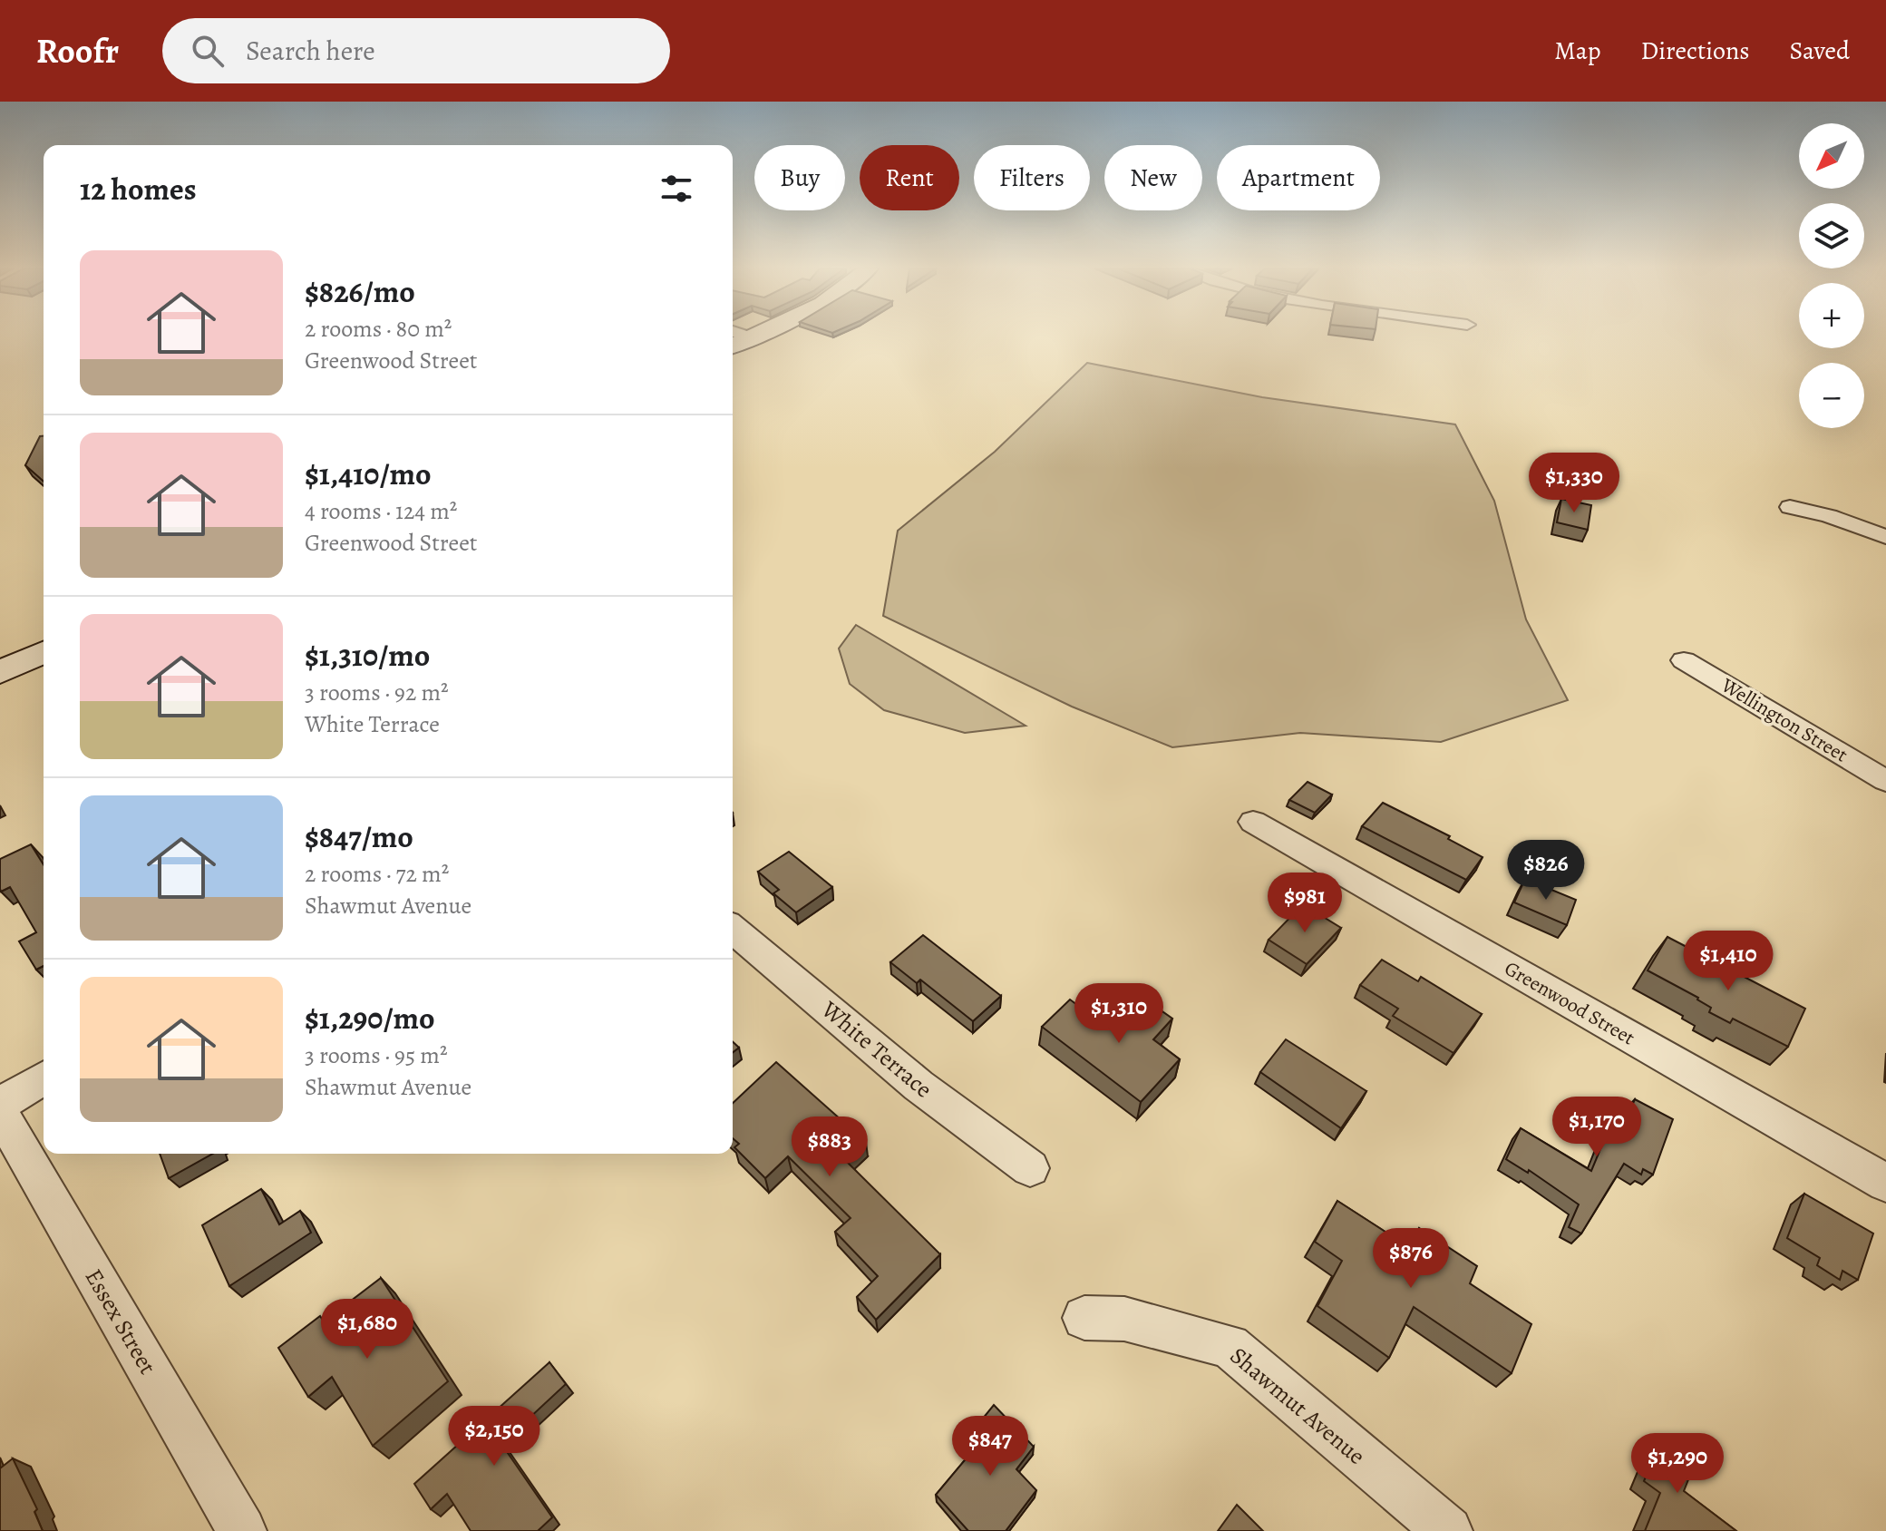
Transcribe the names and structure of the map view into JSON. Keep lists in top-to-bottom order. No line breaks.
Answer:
{"streets":{"street":["Wellington Street","Greenwood Street","White Terrace","Essex Street","Shawmut Avenue"]},"north":"bottom left","page":{"header":"Roofr","search":"Search here","nav":["Map","Directions","Saved"],"map_buttons":["+","−"],"chip":["Buy","Rent","Filters","New","Apartment"],"heading":"12 homes","list":[{"name":"$826/mo","note":"2 rooms · 80 m² · Greenwood Street"},{"name":"$1,410/mo","note":"4 rooms · 124 m² · Greenwood Street"},{"name":"$1,310/mo","note":"3 rooms · 92 m² · White Terrace"},{"name":"$847/mo","note":"2 rooms · 72 m² · Shawmut Avenue"},{"name":"$1,290/mo","note":"3 rooms · 95 m² · Shawmut Avenue"}],"price":["$1,330","$826","$981","$1,410","$1,310","$1,170","$883","$876","$1,680","$2,150","$847","$1,290"]}}
